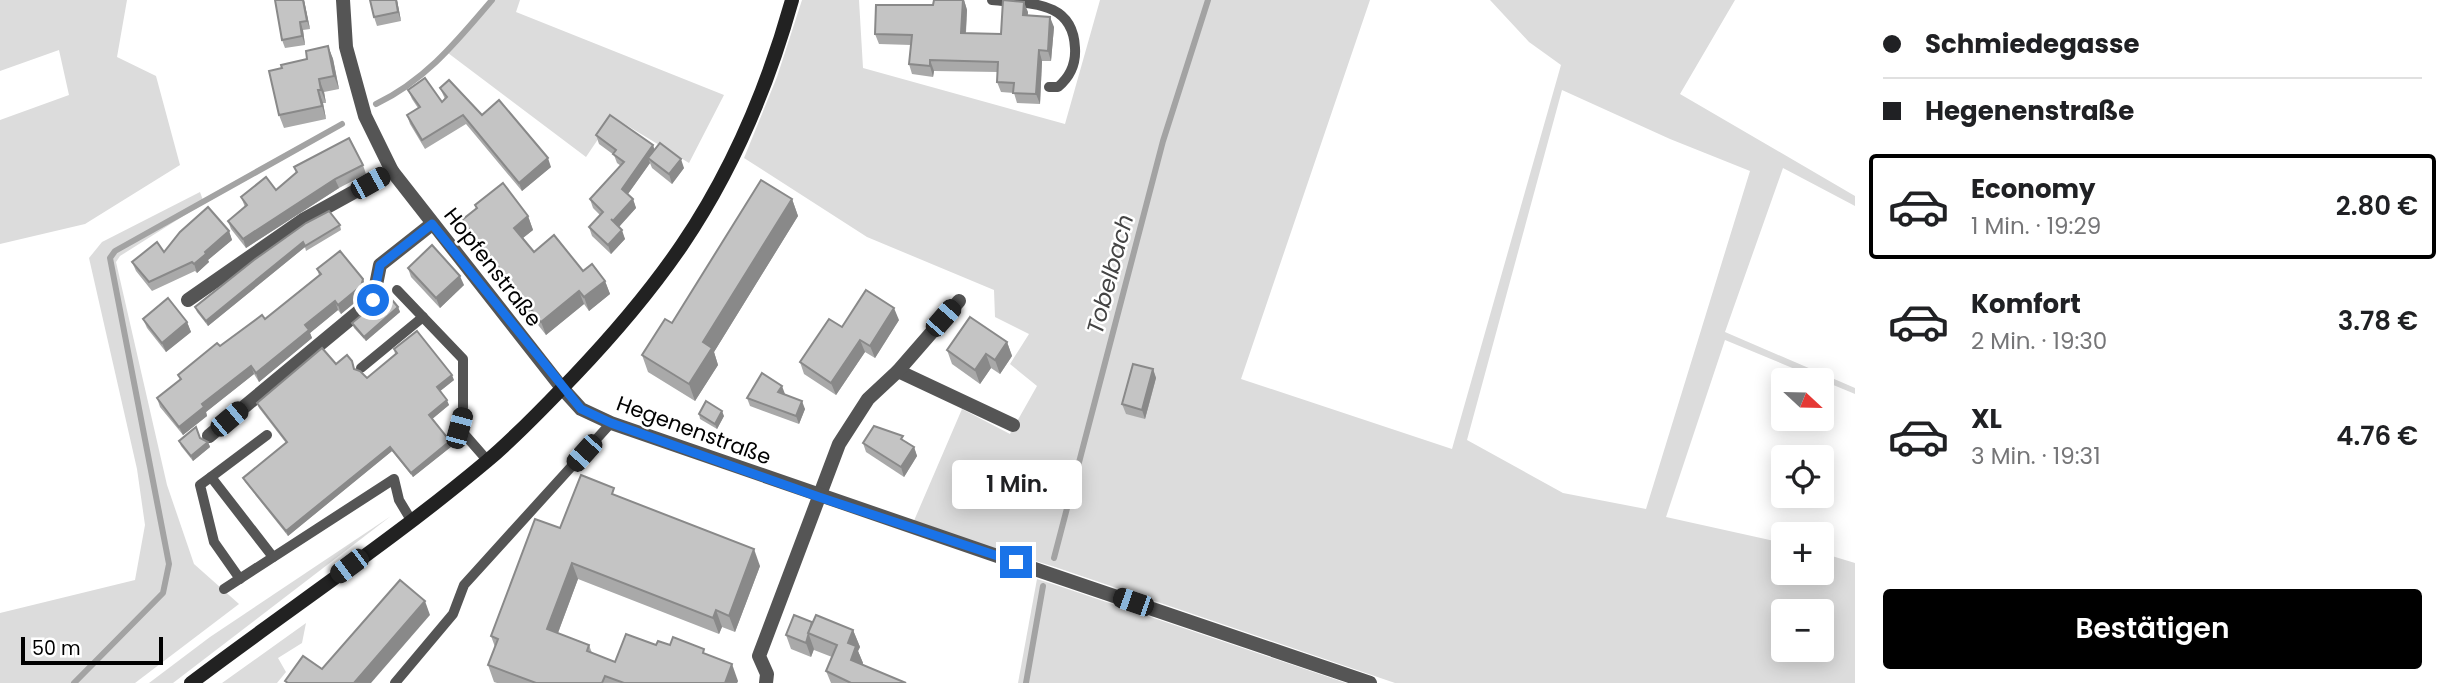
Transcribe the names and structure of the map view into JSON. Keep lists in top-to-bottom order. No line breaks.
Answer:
{"streets":{"street":["Hopfenstraße","Hegenenstraße"]},"crossings":[["Hopfenstraße","Hegenenstraße"]],"water":["Tobelbach"],"scale_bar":"50 m","north":"right","page":{"banner":["Schmiedegasse","Hegenenstraße"],"list":[{"name":"Economy","note":"1 Min. · 19:29","value":"2.80 €"},{"name":"Komfort","note":"2 Min. · 19:30","value":"3.78 €"},{"name":"XL","note":"3 Min. · 19:31","value":"4.76 €"}],"map_buttons":["+","−"],"bubble":"1 Min.","buttons":"Bestätigen","scale":"50 m"}}
